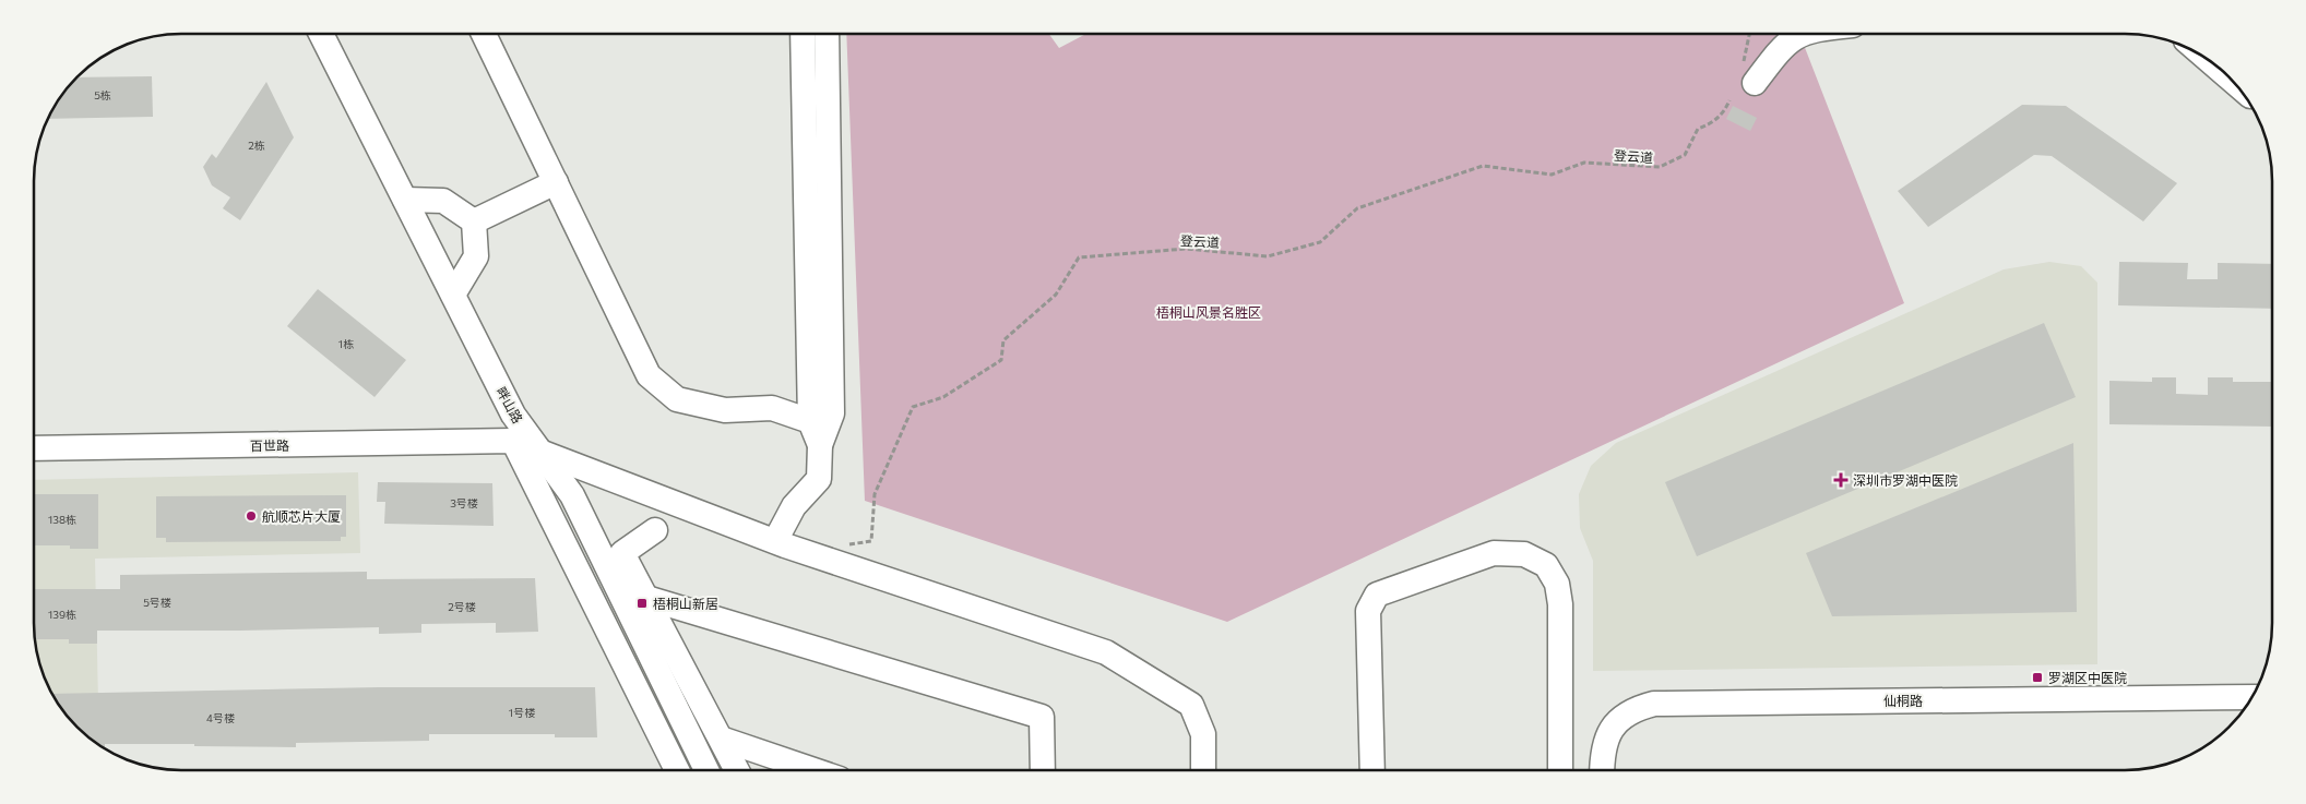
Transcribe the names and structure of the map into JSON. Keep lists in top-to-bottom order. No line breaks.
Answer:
{"streets":{"street":["畔山路","百世路","仙桐路"],"path":["登云道"]},"crossings":[["畔山路","百世路"]],"parks":["梧桐山风景名胜区"],"places":{"health":["深圳市罗湖中医院"],"other":["航顺芯片大厦"],"transit":["梧桐山新居","罗湖区中医院"]},"house_numbers":["5栋","2栋","1栋","3号楼","138栋","5号楼","2号楼","139栋","1号楼","4号楼"]}
